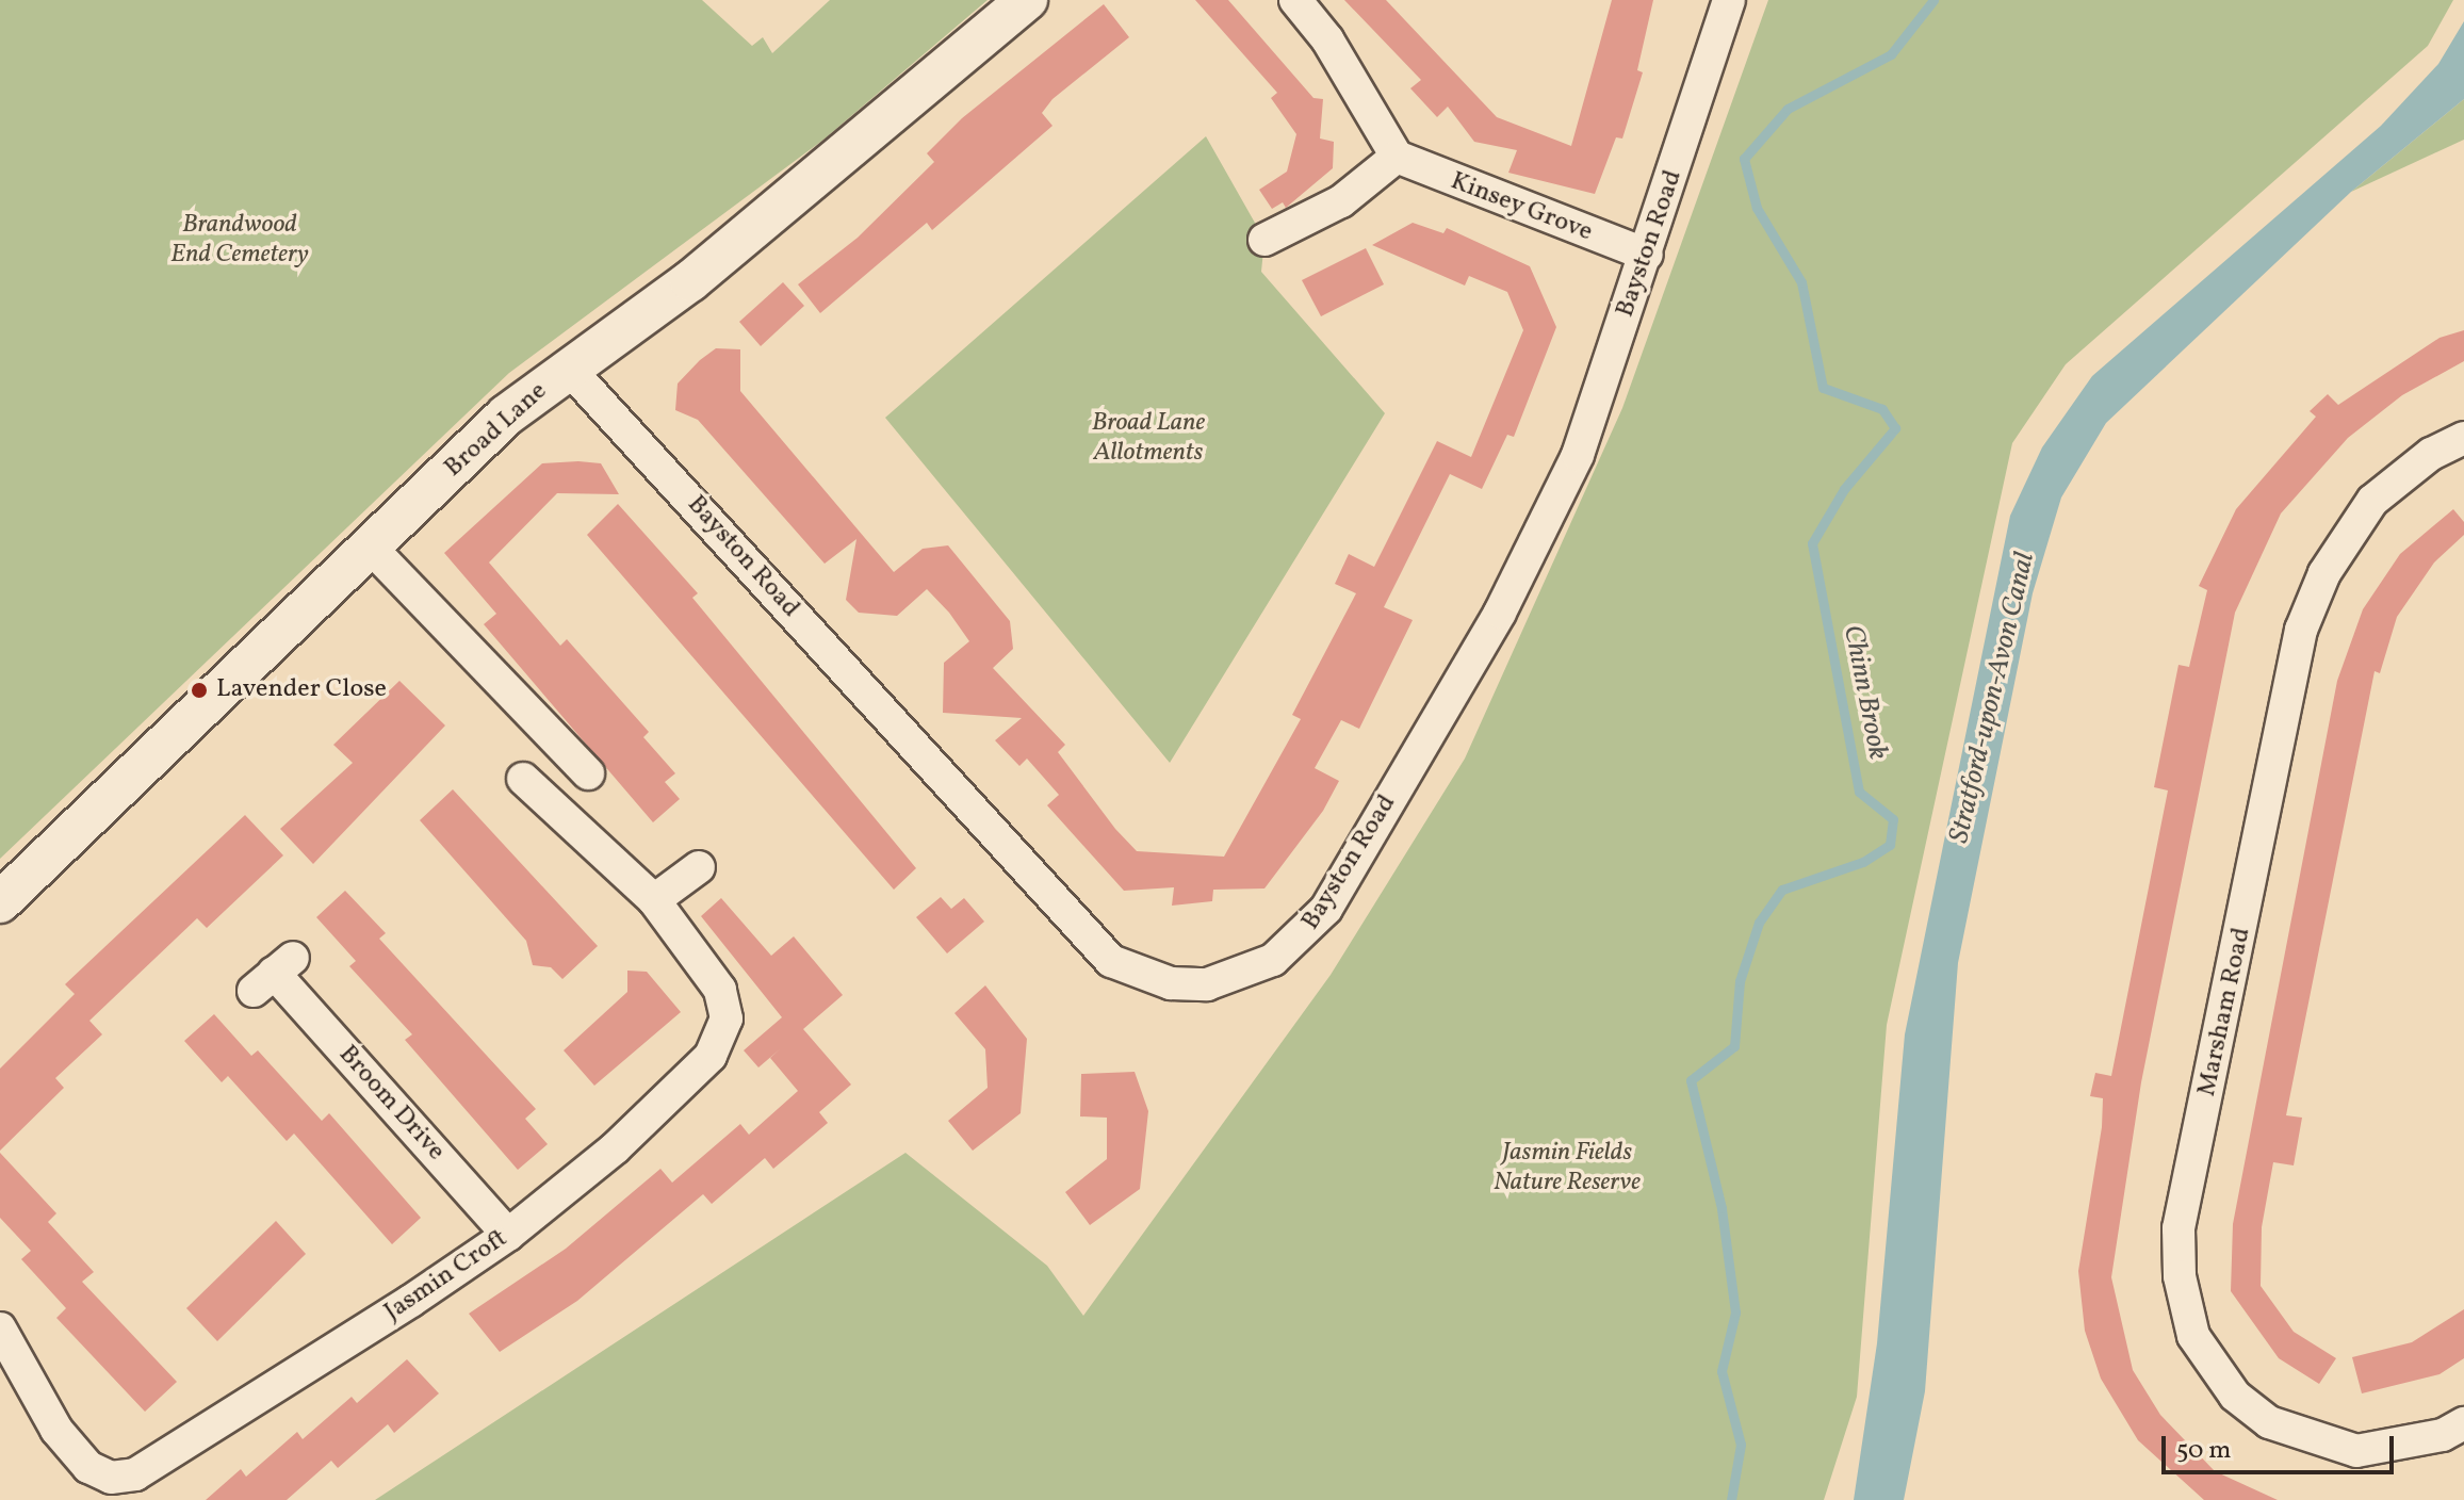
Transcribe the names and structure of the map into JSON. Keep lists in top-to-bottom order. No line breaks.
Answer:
{"streets":{"street":["Kinsey Grove","Bayston Road","Broad Lane","Marsham Road","Broom Drive","Jasmin Croft"]},"crossings":[["Kinsey Grove","Bayston Road"],["Bayston Road","Broad Lane"],["Broom Drive","Jasmin Croft"]],"water":["Chinn Brook","Stratford-upon-Avon Canal"],"parks":["Brandwood End Cemetery","Broad Lane Allotments","Jasmin Fields Nature Reserve"],"places":["Lavender Close"],"scale_bar":"50 m"}
